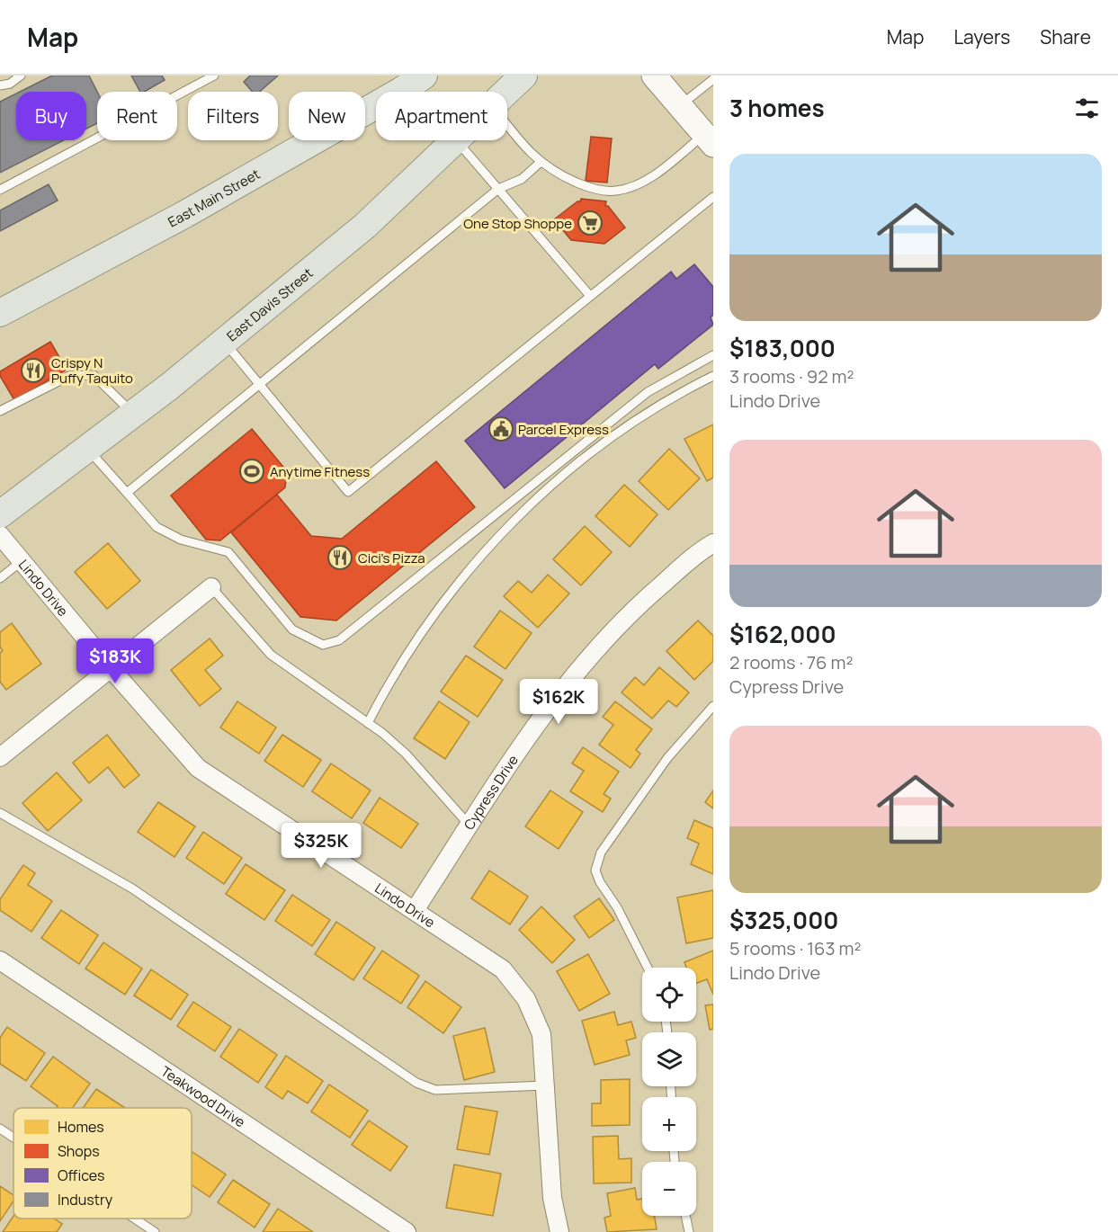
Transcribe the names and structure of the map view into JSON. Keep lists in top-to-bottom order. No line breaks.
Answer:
{"streets":{"main road":["East Main Street","East Davis Street"],"street":["Lindo Drive","Cypress Drive","Teakwood Drive"]},"crossings":[["Lindo Drive","Cypress Drive"]],"places":{"supermarket":["One Stop Shoppe"],"restaurant":["Crispy N Puffy Taquito","Cici's Pizza"],"public building":["Parcel Express"],"sports":["Anytime Fitness"]},"legend":["Homes","Shops","Offices","Industry"],"page":{"header":"Map","nav":["Map","Layers","Share"],"heading":"3 homes","chip":["Buy","Rent","Filters","New","Apartment"],"list":[{"name":"$183,000","note":"3 rooms · 92 m² · Lindo Drive"},{"name":"$162,000","note":"2 rooms · 76 m² · Cypress Drive"},{"name":"$325,000","note":"5 rooms · 163 m² · Lindo Drive"}],"price":["$183K","$162K","$325K"],"map_buttons":["+","−"]}}
